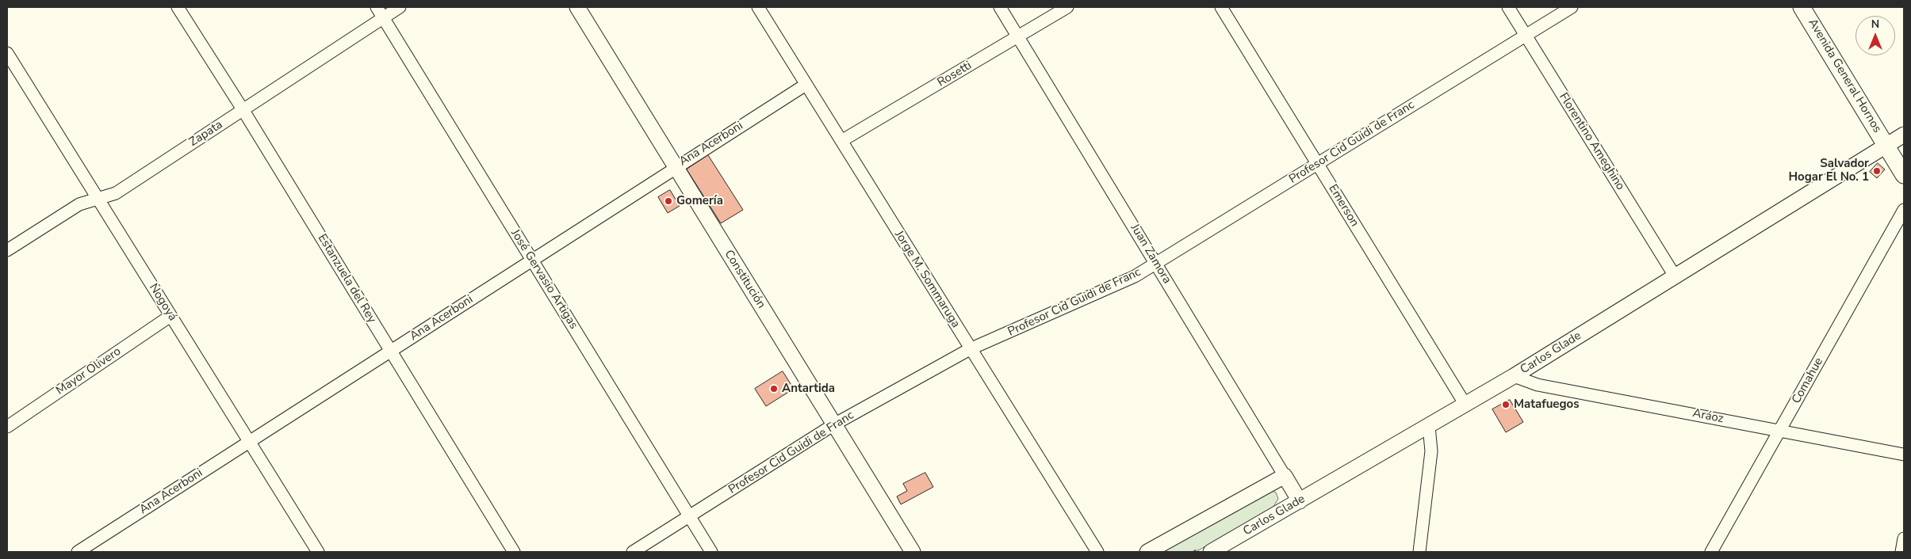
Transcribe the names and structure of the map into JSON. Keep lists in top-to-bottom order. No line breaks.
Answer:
{"streets":{"main road":["Avenida General Hornos"],"street":["Rosetti","Zapata","Florentino Ameghino","Profesor Cid Guidi de Franc","Ana Acerboni","Emerson","Juan Zamora","Estanzuela del Rey","José Gervasio Artigas","Constitución","Jorge M. Sommaruga","Nogoyá","Carlos Glade","Mayor Olivero","Comahue","Aráoz"]},"crossings":[["Rosetti","Juan Zamora"],["Rosetti","Jorge M. Sommaruga"],["Avenida General Hornos","Carlos Glade"],["Zapata","Estanzuela del Rey"],["Zapata","José Gervasio Artigas"],["Zapata","Nogoyá"],["Florentino Ameghino","Profesor Cid Guidi de Franc"],["Florentino Ameghino","Carlos Glade"],["Profesor Cid Guidi de Franc","Emerson"],["Profesor Cid Guidi de Franc","Juan Zamora"],["Profesor Cid Guidi de Franc","José Gervasio Artigas"],["Profesor Cid Guidi de Franc","Constitución"],["Profesor Cid Guidi de Franc","Jorge M. Sommaruga"],["Ana Acerboni","Estanzuela del Rey"],["Ana Acerboni","José Gervasio Artigas"],["Ana Acerboni","Constitución"],["Ana Acerboni","Jorge M. Sommaruga"],["Ana Acerboni","Nogoyá"],["Emerson","Carlos Glade"],["Juan Zamora","Carlos Glade"],["Nogoyá","Mayor Olivero"],["Carlos Glade","Aráoz"],["Comahue","Aráoz"]],"places":["Salvador Hogar El No. 1","Gomería","Antartida","Matafuegos"],"north":"top"}
